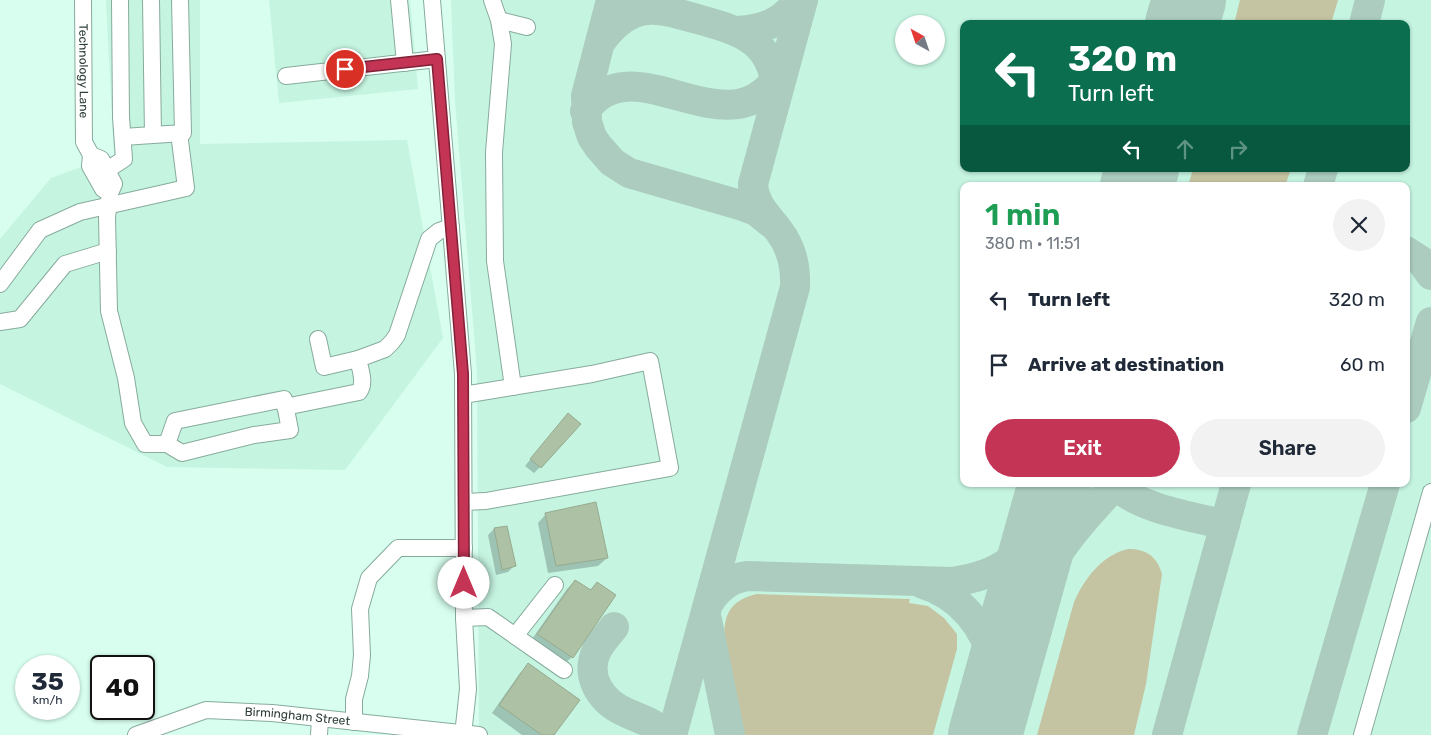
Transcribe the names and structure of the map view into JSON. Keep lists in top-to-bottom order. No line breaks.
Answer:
{"streets":{"street":["Technology Lane","Birmingham Street"]},"north":"top left","page":{"turn":["320 m","Turn left"],"heading":["1 min","380 m · 11:51"],"list":[{"name":"Turn left","value":"320 m"},{"name":"Arrive at destination","value":"60 m"}],"buttons":["Exit","Share"],"speed":"35 km/h","limit":"40"}}
